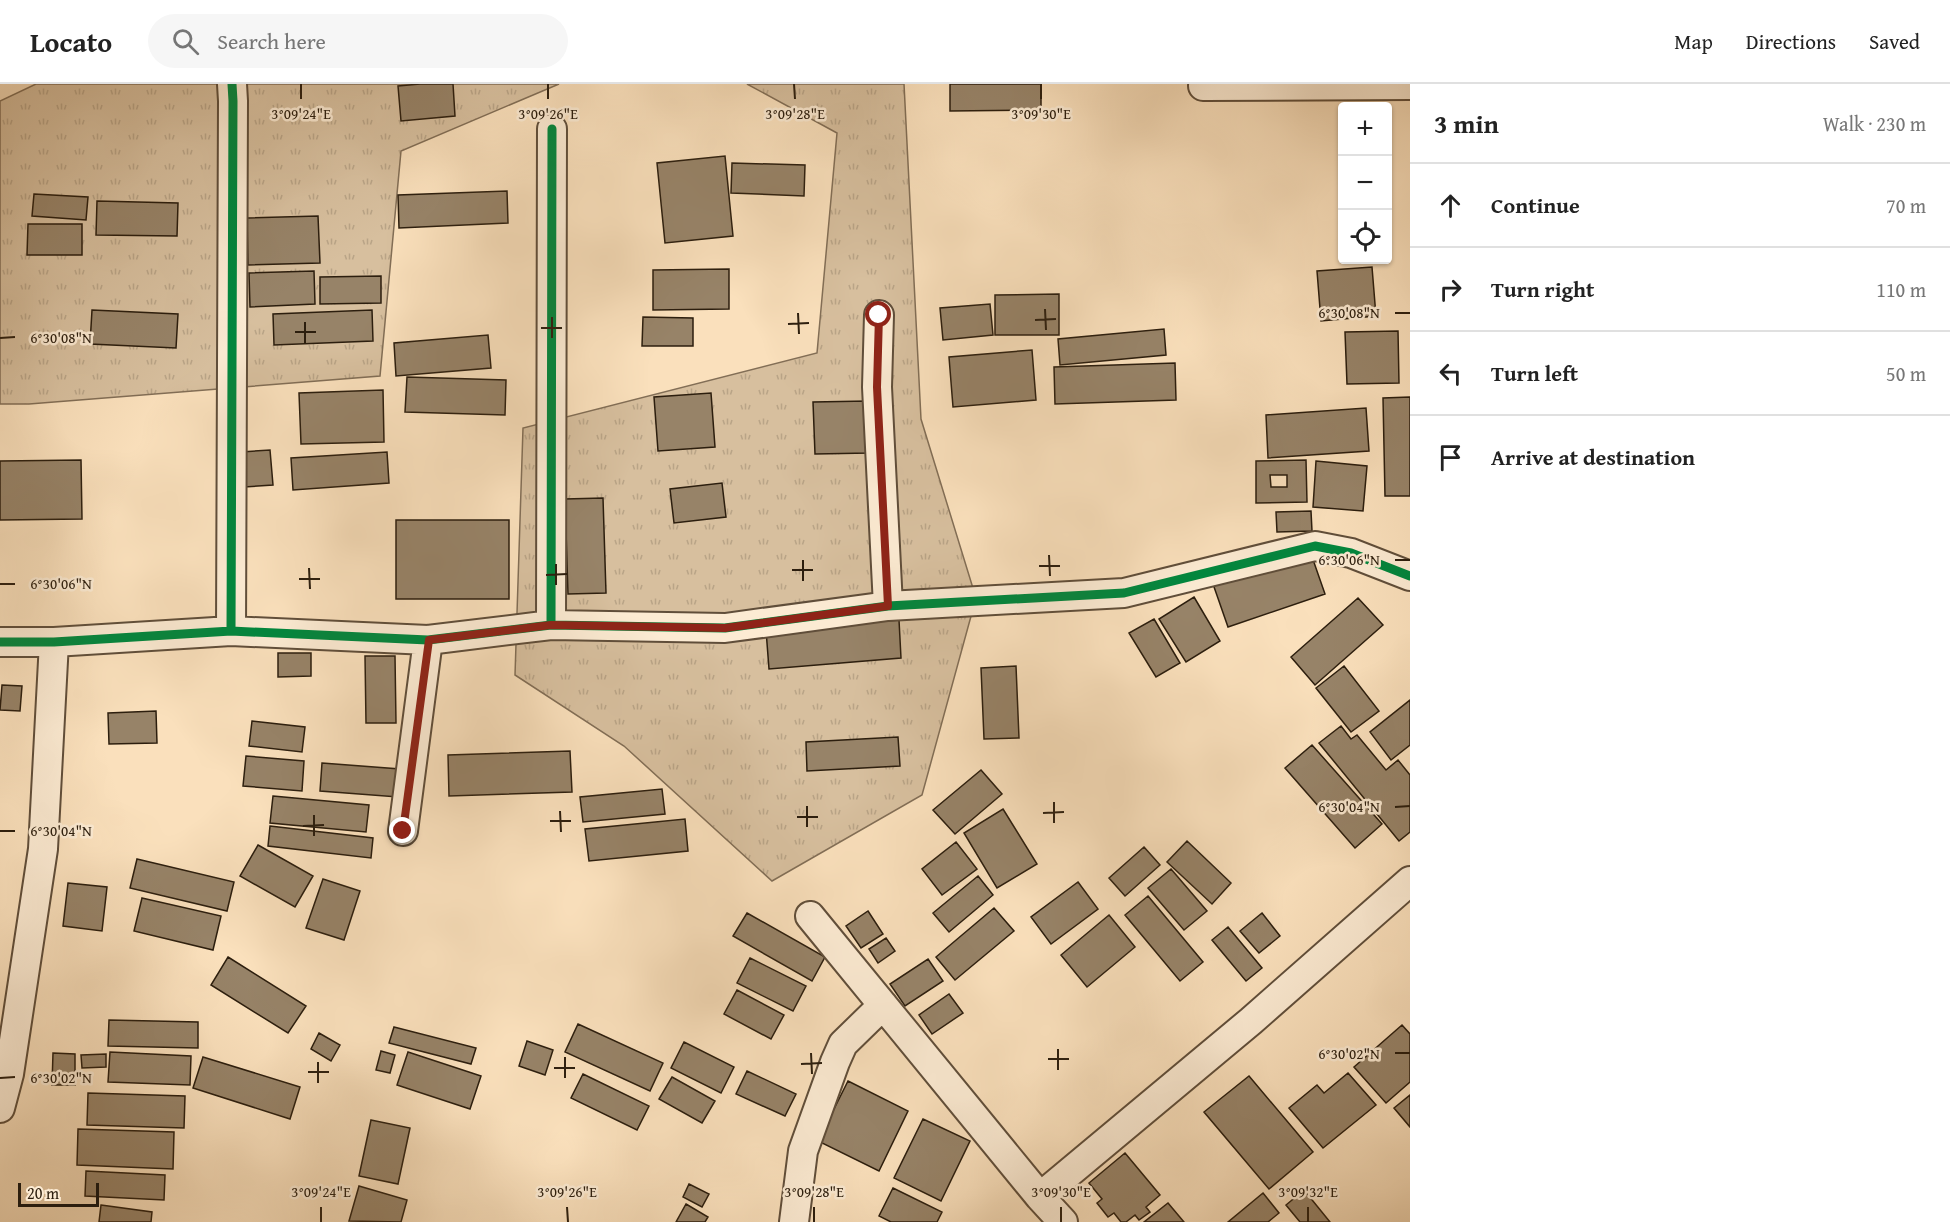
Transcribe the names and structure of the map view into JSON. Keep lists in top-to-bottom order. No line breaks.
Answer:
{"scale_bar":"20 m","page":{"header":"Locato","search":"Search here","nav":["Map","Directions","Saved"],"heading":["3 min","Walk · 230 m"],"map_buttons":["+","−"],"list":[["Continue","70 m"],["Turn right","110 m"],["Turn left","50 m"],"Arrive at destination"],"scale":"20 m"},"coordinates":["3°09'24\"E","3°09'26\"E","3°09'28\"E","3°09'30\"E","6°30'08\"N","6°30'06\"N","6°30'04\"N","6°30'02\"N","3°09'32\"E"]}
